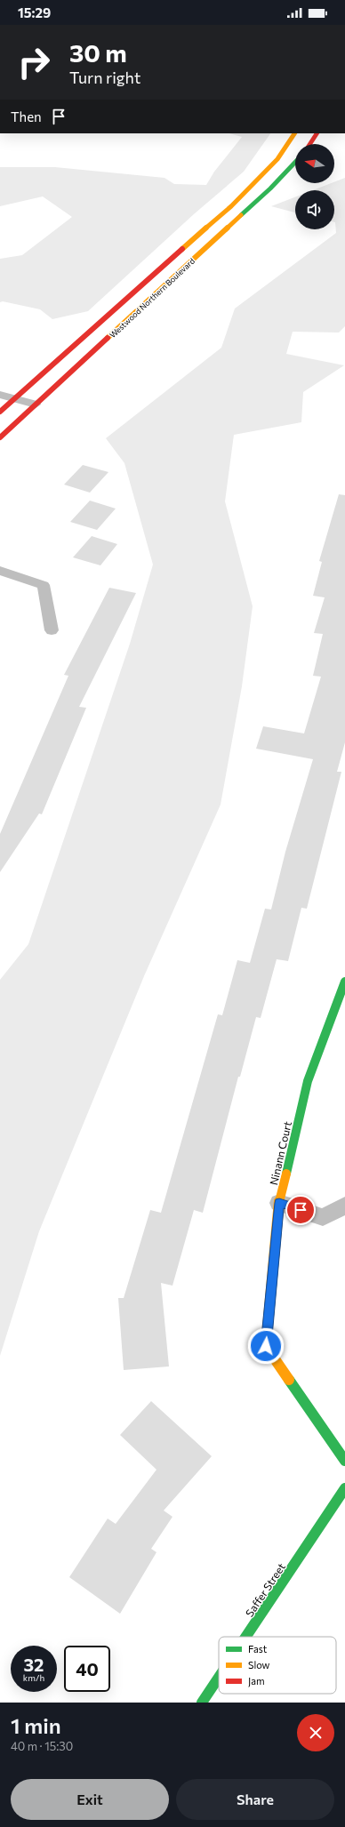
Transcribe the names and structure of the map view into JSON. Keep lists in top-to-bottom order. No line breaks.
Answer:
{"streets":{"main road":["Westwood Northern Boulevard","Ninann Court","Saffer Street"]},"legend":["Fast","Slow","Jam"],"north":"left","page":{"status":"15:29","turn":["30 m","Turn right"],"then":"Then","speed":"32 km/h","limit":"40","heading":["1 min","40 m · 15:30"],"buttons":["Exit","Share"]}}
